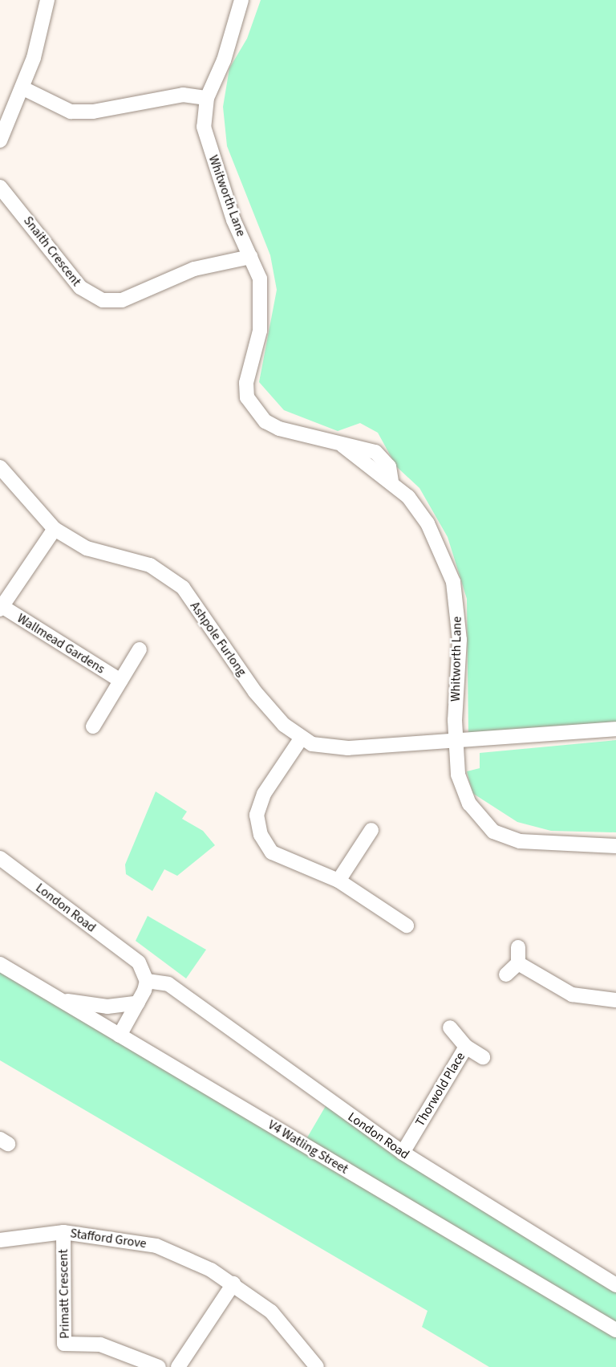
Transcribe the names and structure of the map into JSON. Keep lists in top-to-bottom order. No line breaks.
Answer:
{"streets":{"street":["Whitworth Lane","Snaith Crescent","Ashpole Furlong","Wallmead Gardens","London Road","Thorwold Place","V4 Watling Street","Stafford Grove","Primatt Crescent"]},"crossings":[["Whitworth Lane","Snaith Crescent"],["Whitworth Lane","Ashpole Furlong"],["Ashpole Furlong","Wallmead Gardens"],["London Road","Thorwold Place"],["Stafford Grove","Primatt Crescent"]]}
